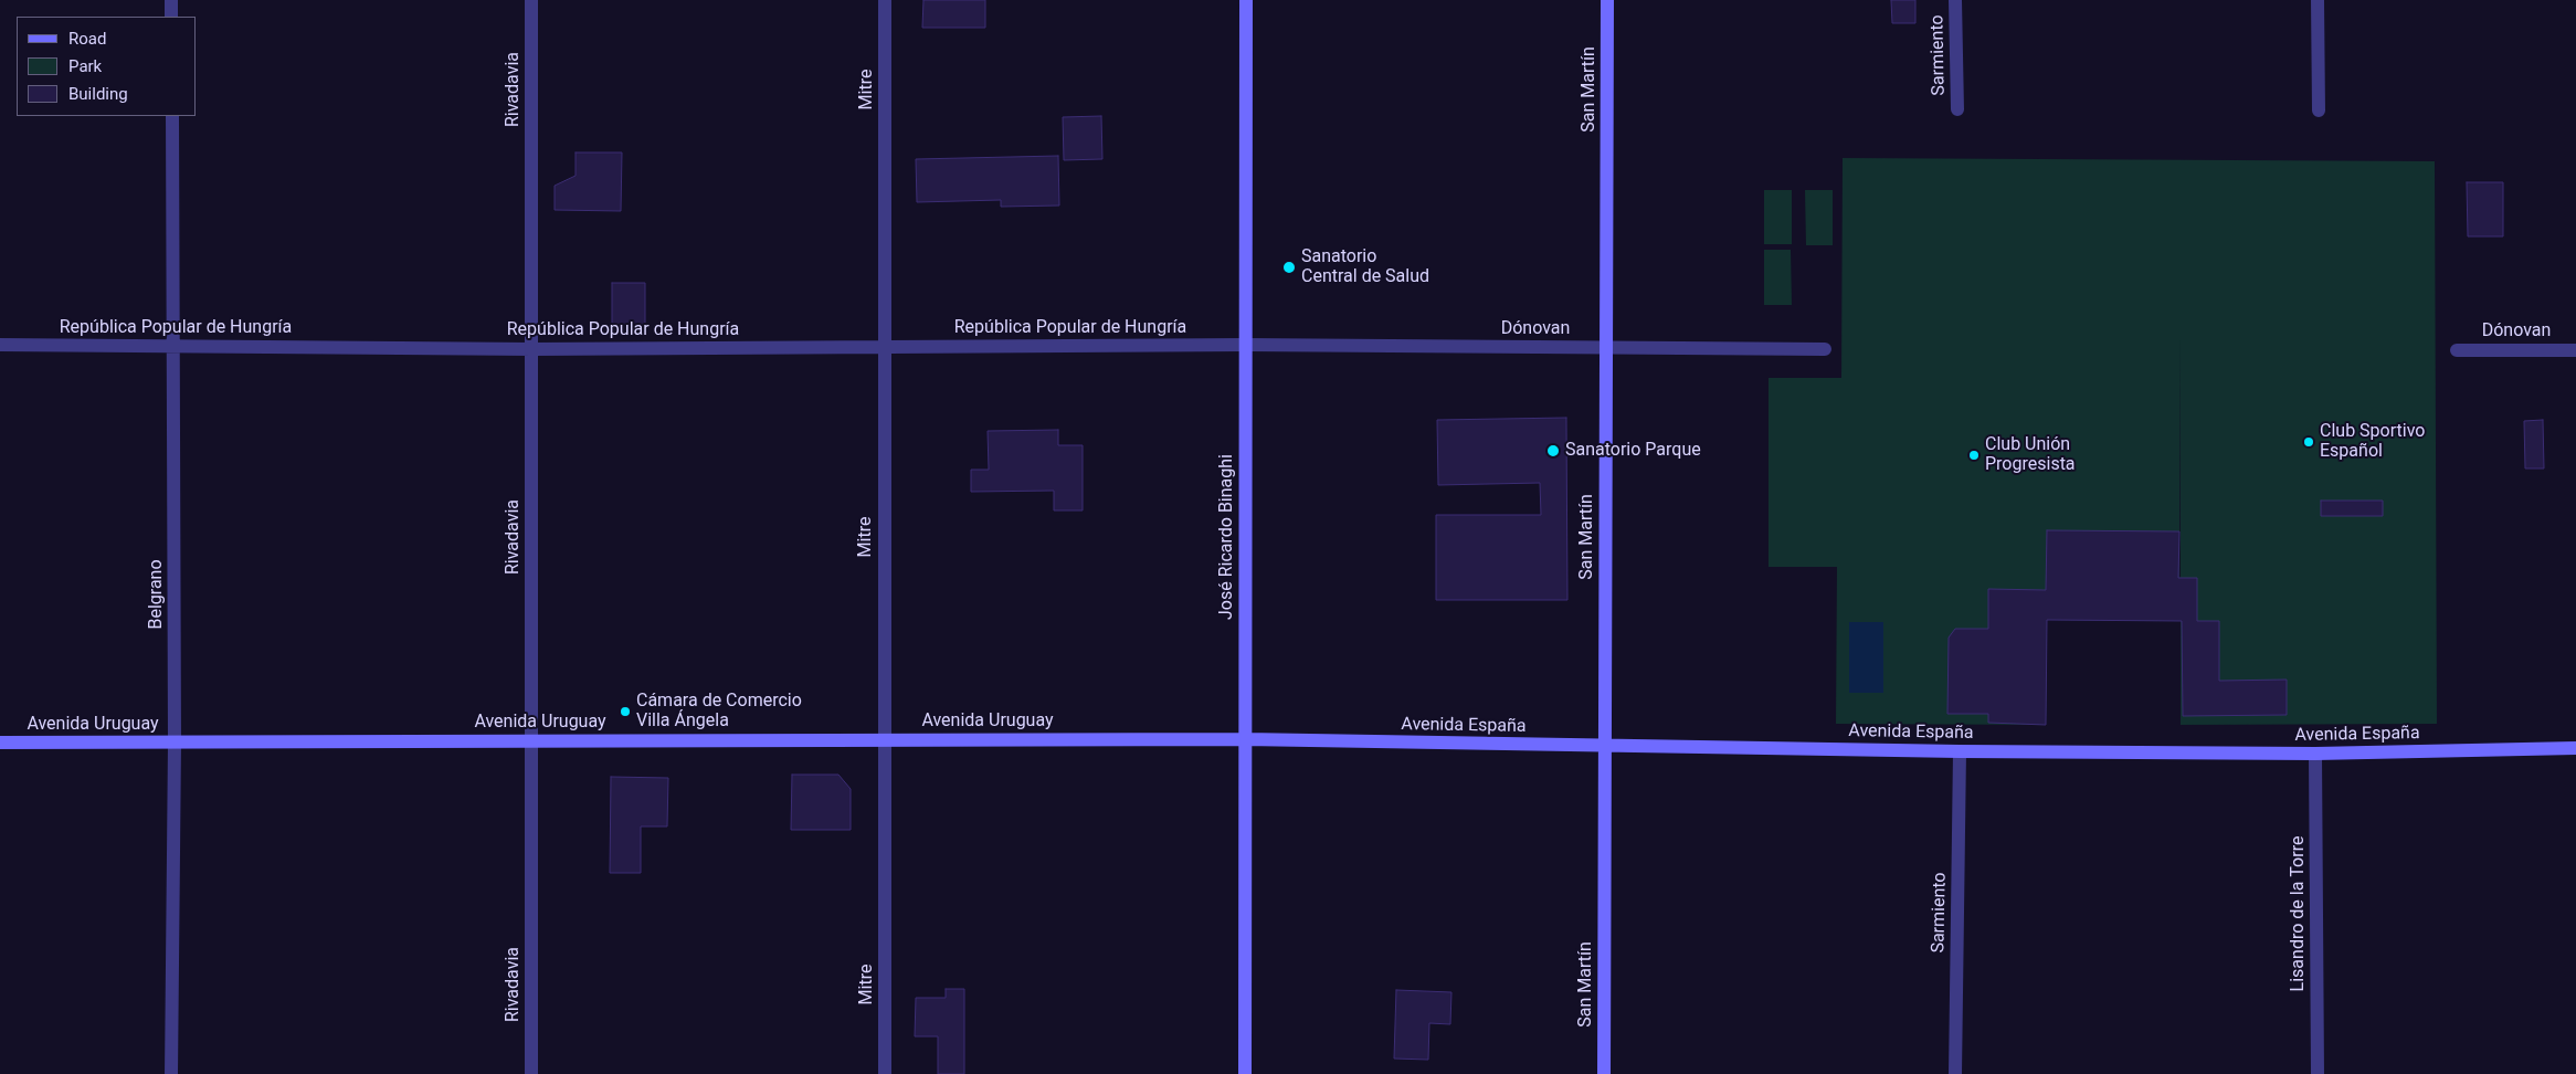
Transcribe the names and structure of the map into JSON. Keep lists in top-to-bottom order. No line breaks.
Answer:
{"streets":{"street":["Sarmiento","Rivadavia","Mitre","San Martín","República Popular de Hungría","Dónovan","José Ricardo Binaghi","Belgrano","Avenida Uruguay","Avenida España","Lisandro de la Torre"]},"crossings":[["Sarmiento","Avenida España"],["Rivadavia","República Popular de Hungría"],["Rivadavia","Avenida Uruguay"],["Mitre","República Popular de Hungría"],["Mitre","Avenida Uruguay"],["San Martín","Dónovan"],["San Martín","Avenida España"],["República Popular de Hungría","Dónovan"],["República Popular de Hungría","José Ricardo Binaghi"],["República Popular de Hungría","Belgrano"],["Dónovan","José Ricardo Binaghi"],["José Ricardo Binaghi","Avenida Uruguay"],["José Ricardo Binaghi","Avenida España"],["Belgrano","Avenida Uruguay"],["Avenida Uruguay","Avenida España"],["Avenida España","Lisandro de la Torre"]],"places":["Sanatorio Central de Salud","Club Sportivo Español","Sanatorio Parque","Club Unión Progresista","Cámara de Comercio Villa Ángela"],"legend":["Road","Park","Building"]}
